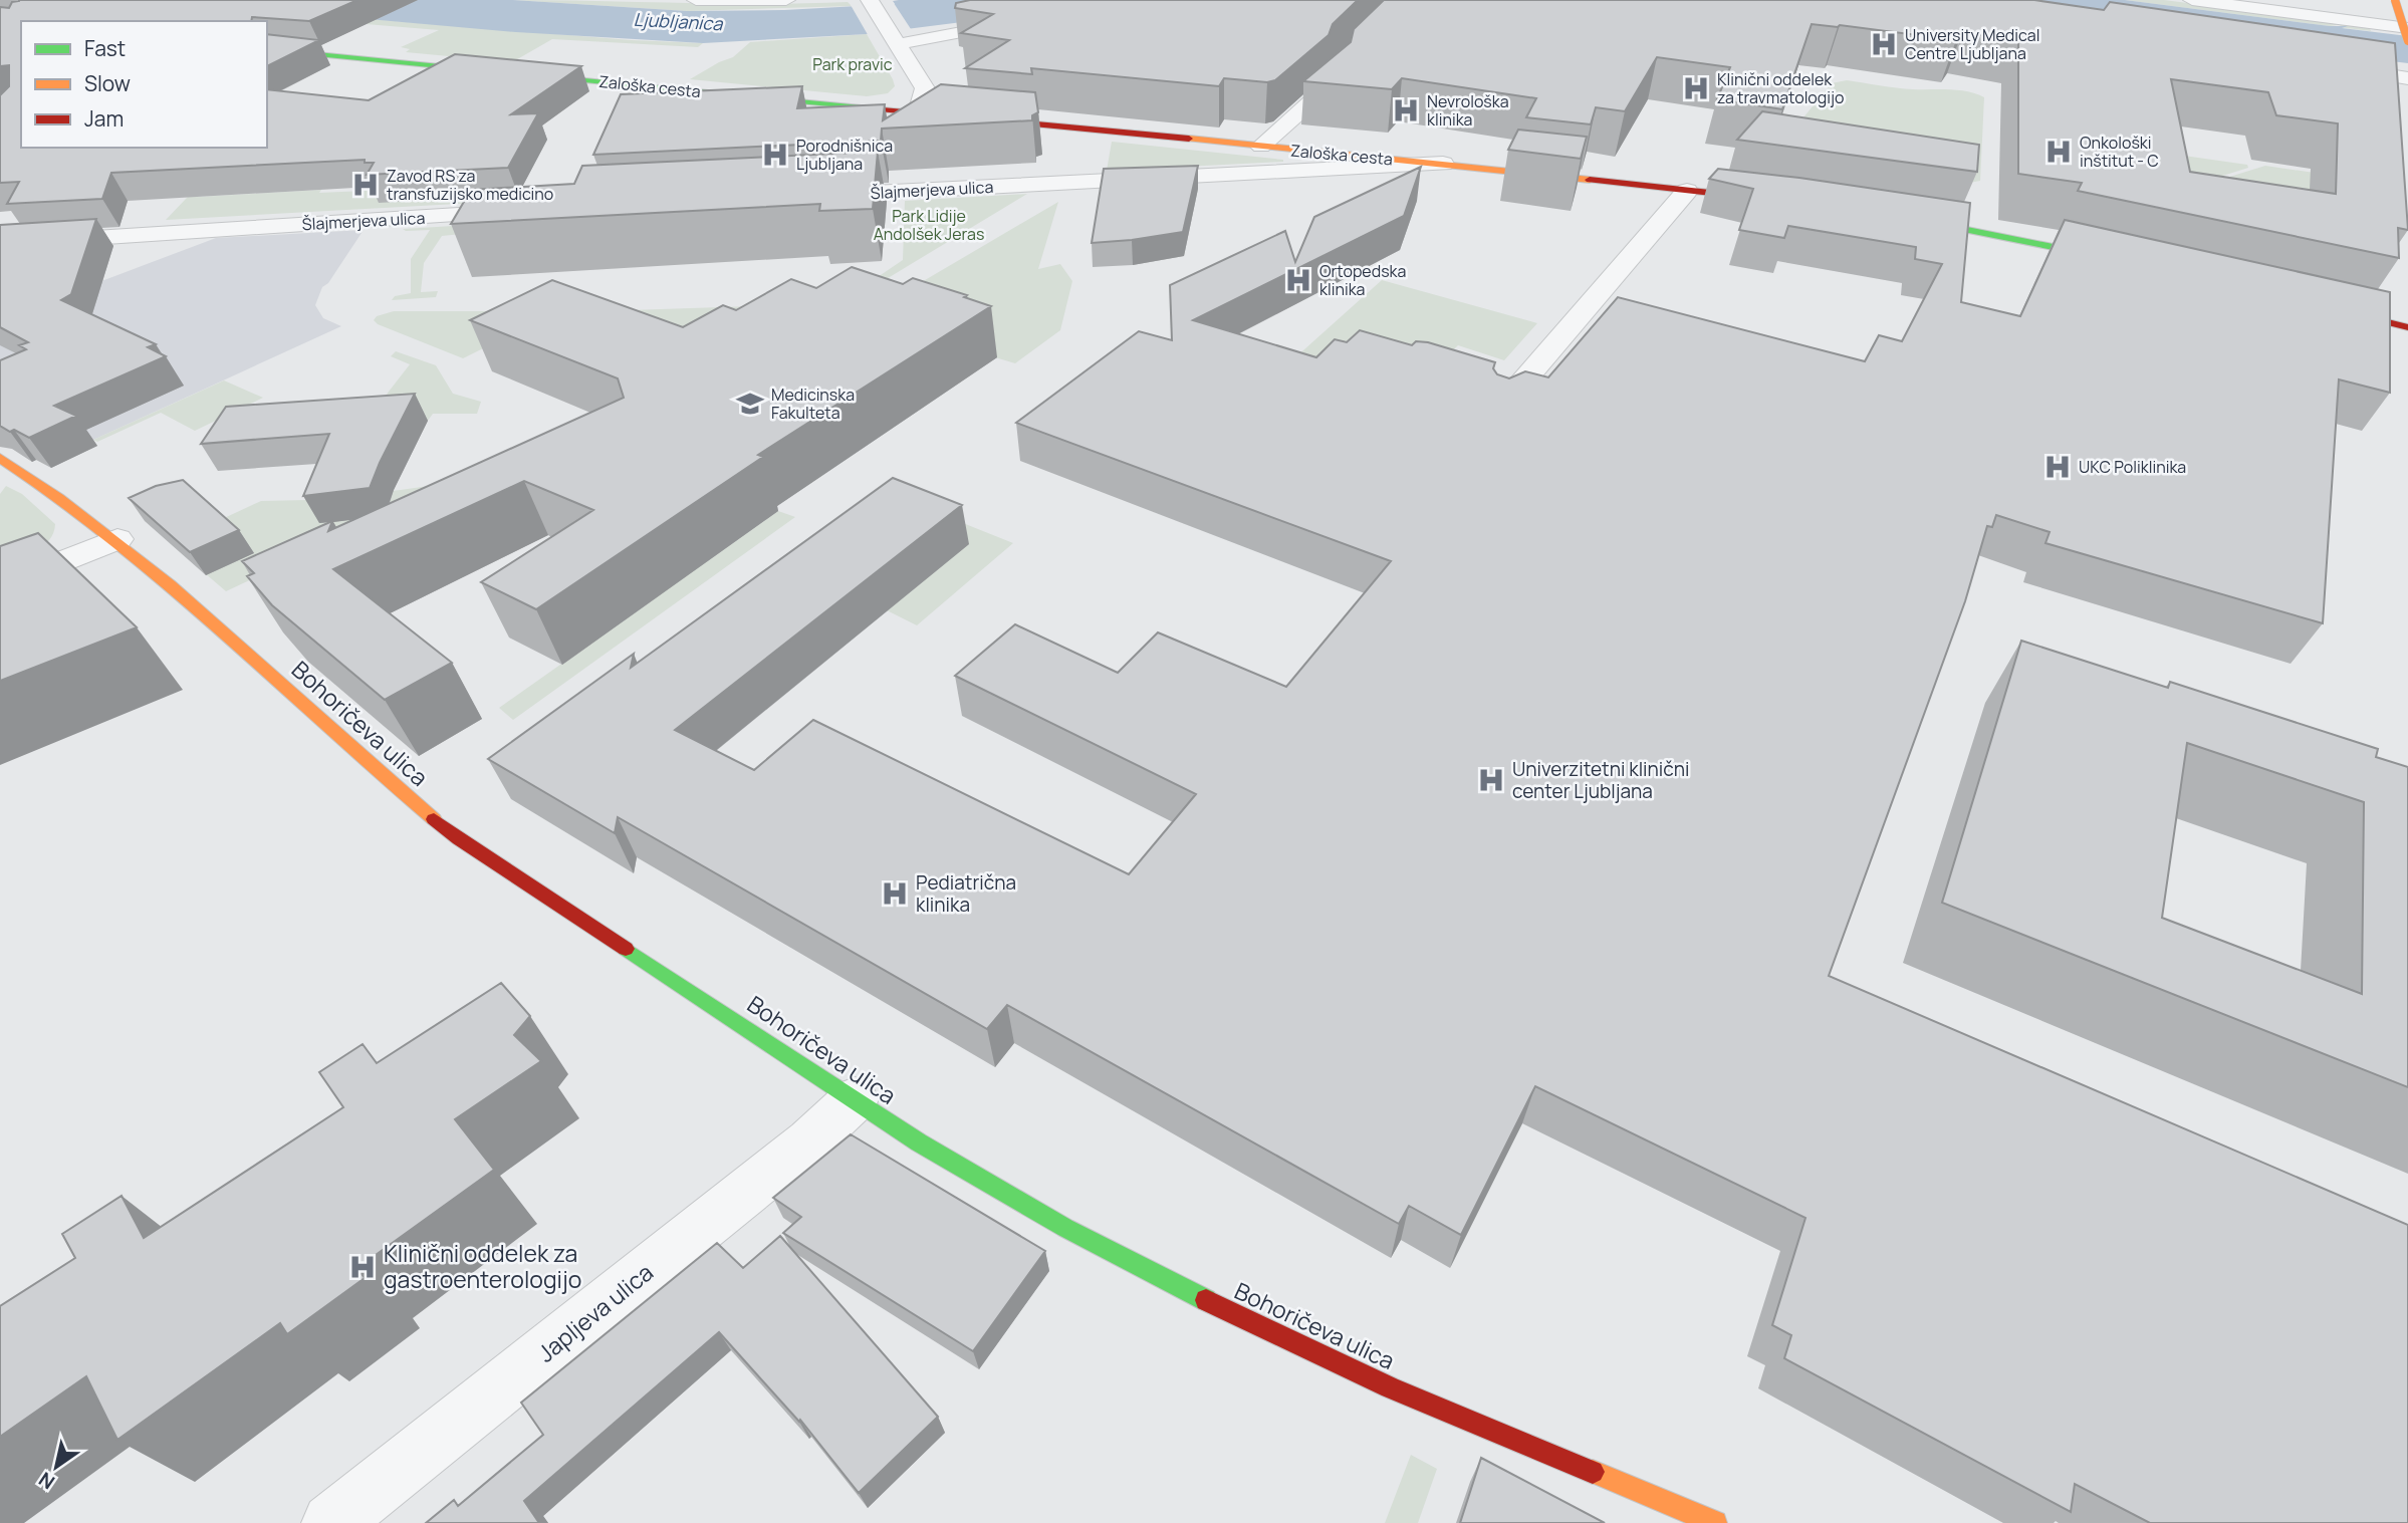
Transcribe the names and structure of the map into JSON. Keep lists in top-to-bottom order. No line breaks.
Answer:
{"streets":{"main road":["Zaloška cesta","Bohoričeva ulica"],"street":["Šlajmerjeva ulica","Japljeva ulica"]},"crossings":[["Zaloška cesta","Šlajmerjeva ulica"],["Bohoričeva ulica","Japljeva ulica"]],"water":["Ljubljanica"],"parks":["Park pravic","Park Lidije Andolšek Jeras"],"places":{"hospital":["University Medical Centre Ljubljana","Klinični oddelek za travmatologijo","Nevrološka klinika","Onkološki inštitut - C","Porodnišnica Ljubljana","Zavod RS za transfuzijsko medicino","Ortopedska klinika","UKC Poliklinika","Univerzitetni klinični center Ljubljana","Pediatrična klinika","Klinični oddelek za gastroenterologijo"],"school or university":["Medicinska Fakulteta"]},"legend":["Fast","Slow","Jam"],"north":"bottom left"}
